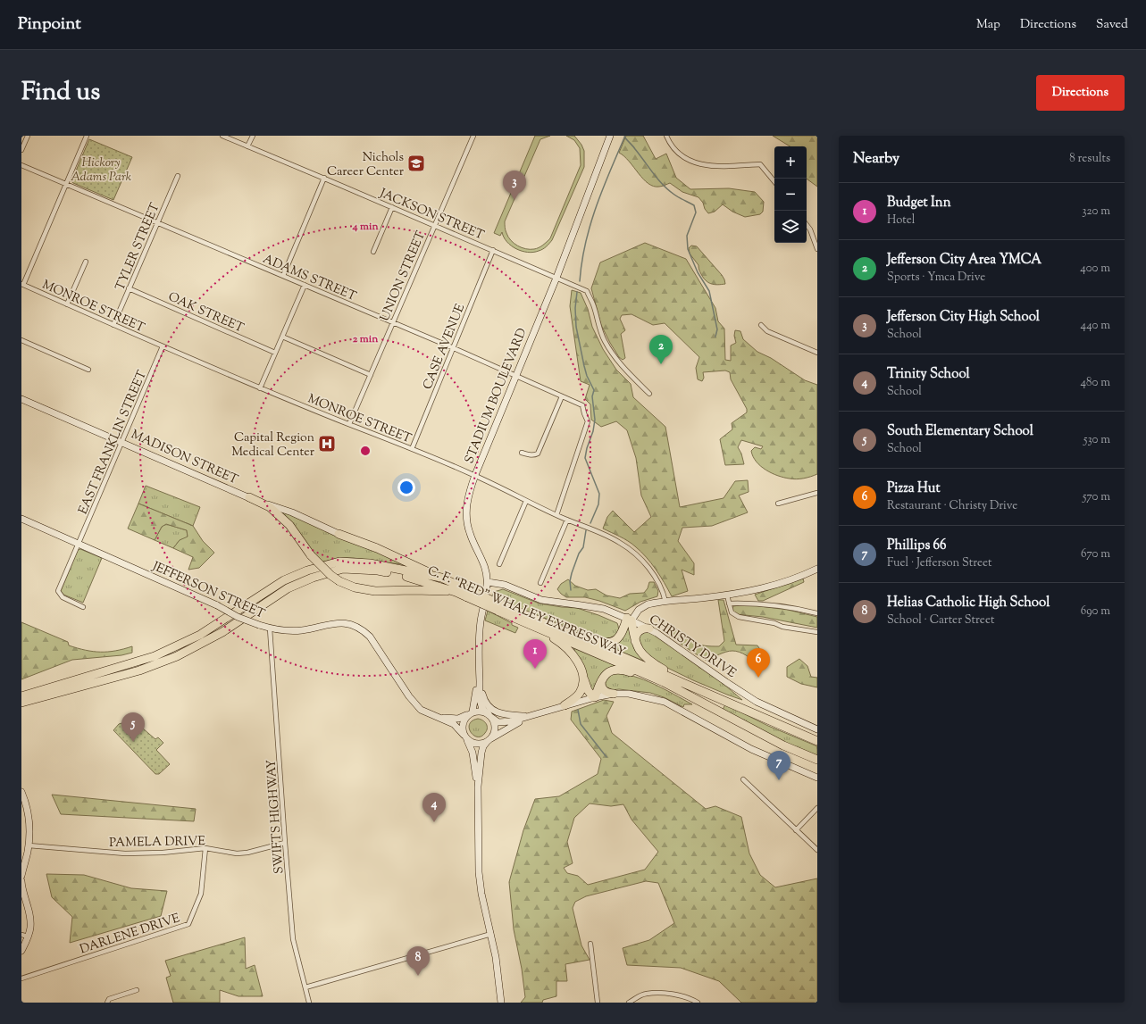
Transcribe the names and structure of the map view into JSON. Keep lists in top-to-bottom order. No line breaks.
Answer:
{"streets":{"highway":["C. F. “RED” WHALEY EXPRESSWAY"],"main road":["STADIUM BOULEVARD","MADISON STREET","JEFFERSON STREET","CHRISTY DRIVE"],"street":["JACKSON STREET","TYLER STREET","UNION STREET","ADAMS STREET","MONROE STREET","OAK STREET","CASE AVENUE","EAST FRANKLIN STREET","SWIFTS HIGHWAY","PAMELA DRIVE","DARLENE DRIVE"]},"crossings":[["JACKSON STREET","UNION STREET"],["JACKSON STREET","CASE AVENUE"],["JACKSON STREET","STADIUM BOULEVARD"],["TYLER STREET","ADAMS STREET"],["TYLER STREET","MONROE STREET"],["TYLER STREET","OAK STREET"],["UNION STREET","ADAMS STREET"],["UNION STREET","MONROE STREET"],["ADAMS STREET","MONROE STREET"],["ADAMS STREET","CASE AVENUE"],["ADAMS STREET","STADIUM BOULEVARD"],["MONROE STREET","CASE AVENUE"],["MONROE STREET","STADIUM BOULEVARD"],["MONROE STREET","EAST FRANKLIN STREET"],["STADIUM BOULEVARD","CHRISTY DRIVE"],["EAST FRANKLIN STREET","MADISON STREET"],["EAST FRANKLIN STREET","JEFFERSON STREET"],["JEFFERSON STREET","SWIFTS HIGHWAY"],["SWIFTS HIGHWAY","PAMELA DRIVE"],["PAMELA DRIVE","DARLENE DRIVE"]],"parks":["Hickory Adams Park"],"places":{"school or university":["Nichols Career Center"],"hospital":["Capital Region Medical Center"]},"page":{"header":"Pinpoint","nav":["Map","Directions","Saved"],"title":"Find us","buttons":"Directions","heading":["Nearby","8 results"],"map_buttons":["+","−"],"pins":["3","2","1","6","5","7","4","8"],"list":[{"mark":"1","name":"Budget Inn","note":"Hotel","value":"320 m"},{"mark":"2","name":"Jefferson City Area YMCA","note":"Sports · Ymca Drive","value":"400 m"},{"mark":"3","name":"Jefferson City High School","note":"School","value":"440 m"},{"mark":"4","name":"Trinity School","note":"School","value":"480 m"},{"mark":"5","name":"South Elementary School","note":"School","value":"530 m"},{"mark":"6","name":"Pizza Hut","note":"Restaurant · Christy Drive","value":"570 m"},{"mark":"7","name":"Phillips 66","note":"Fuel · Jefferson Street","value":"670 m"},{"mark":"8","name":"Helias Catholic High School","note":"School · Carter Street","value":"690 m"}]},"rings":["4 min","2 min"]}
